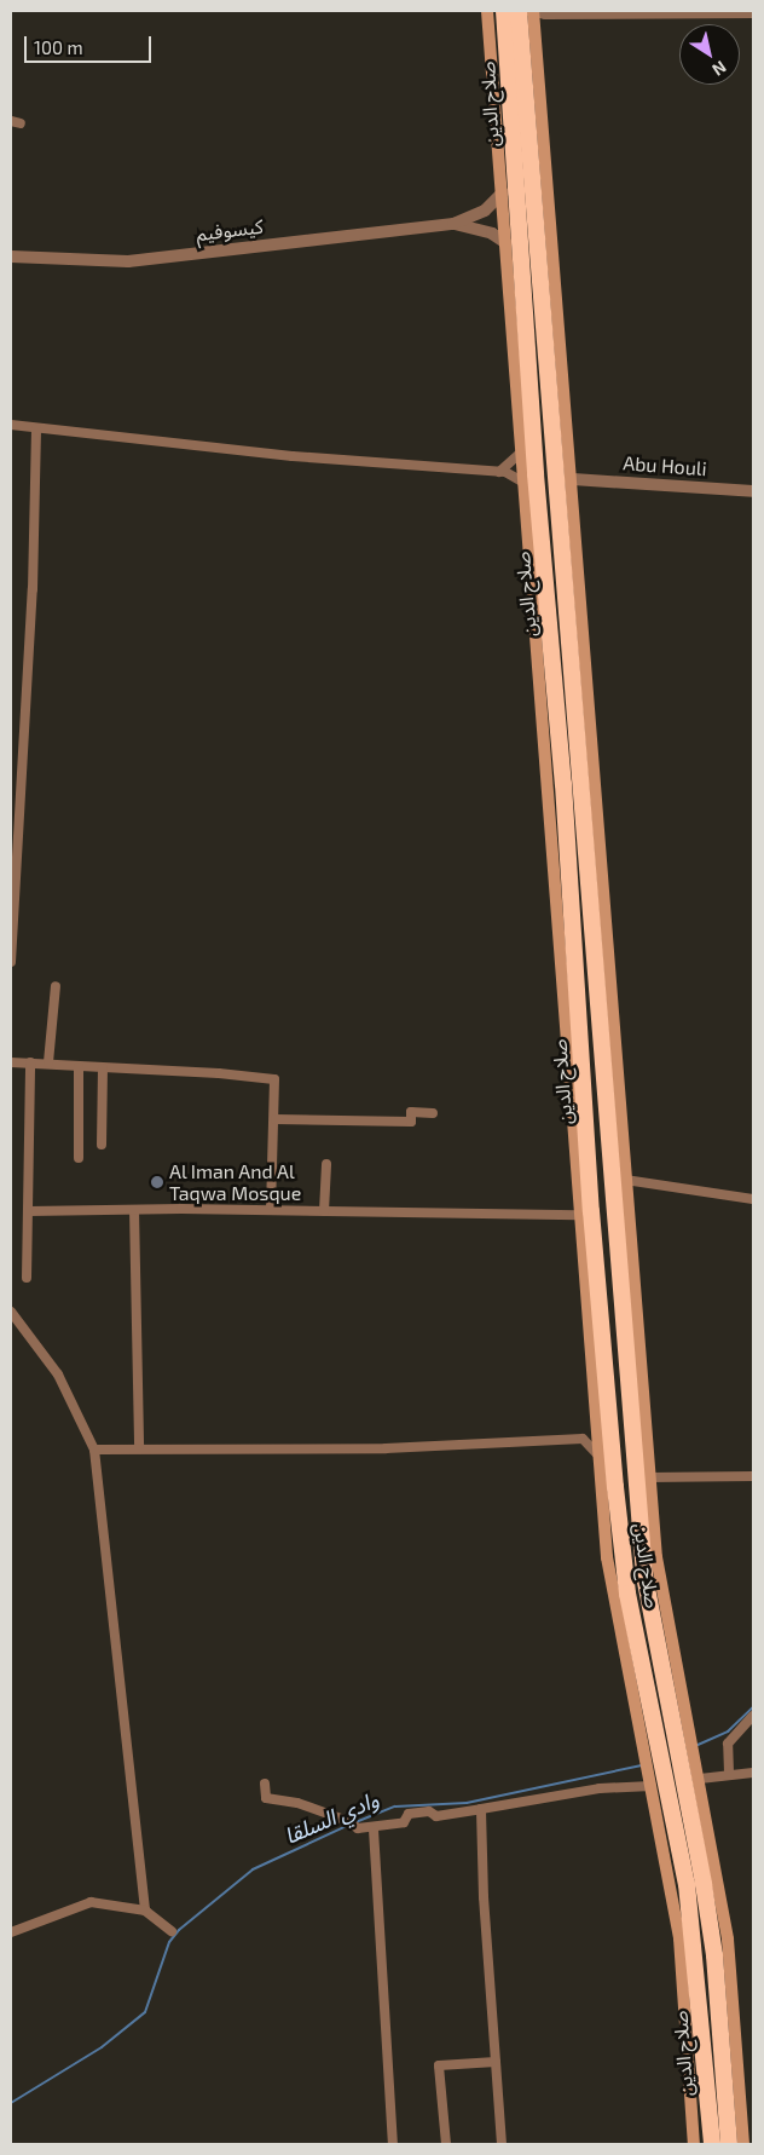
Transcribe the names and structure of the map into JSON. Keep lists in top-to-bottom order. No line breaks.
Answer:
{"streets":{"highway":["صلاح الدين"],"street":["كيسوفيم","Abu Houli"]},"water":["وادي السلقا"],"places":["Al Iman And Al Taqwa Mosque"],"scale_bar":"100 m","north":"bottom right"}
